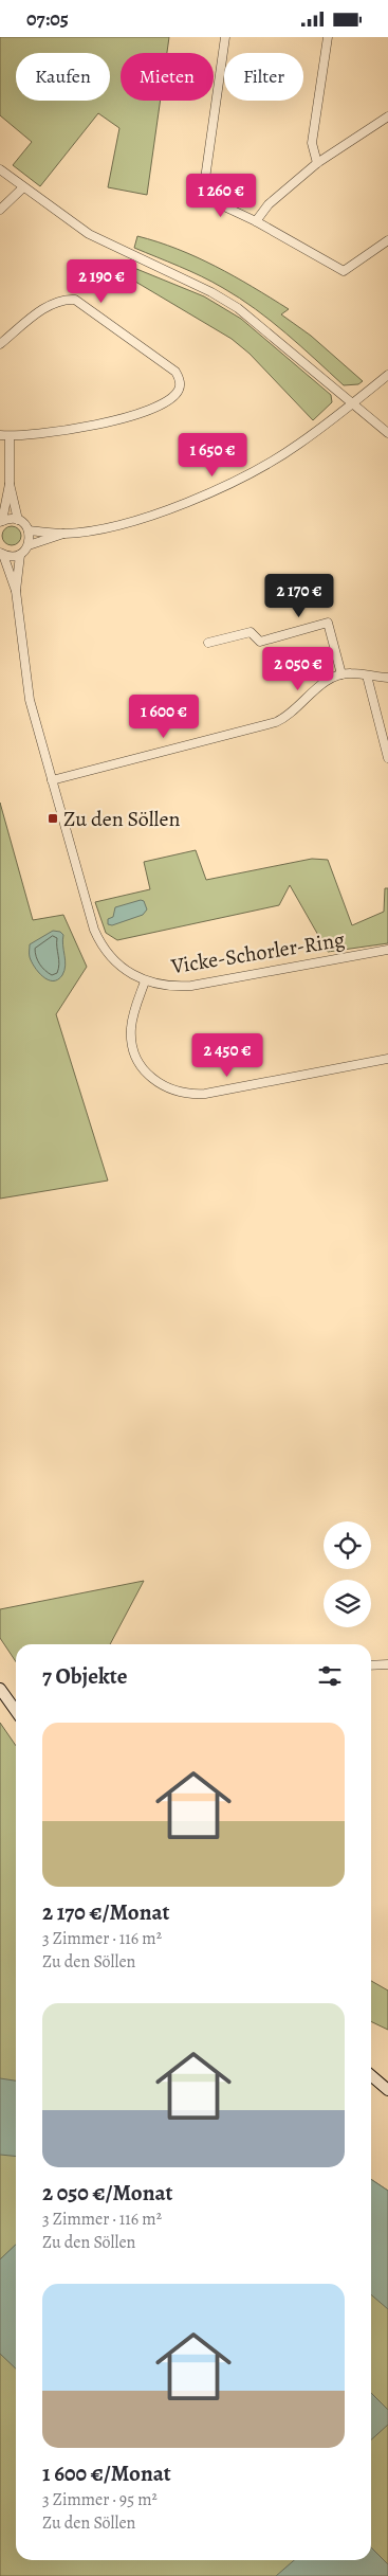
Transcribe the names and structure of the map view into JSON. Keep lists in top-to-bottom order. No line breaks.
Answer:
{"streets":{"street":["Vicke-Schorler-Ring"]},"places":{"transit":["Zu den Söllen"]},"page":{"status":"07:05","chip":["Kaufen","Mieten","Filter"],"price":["1 260 €","2 190 €","1 650 €","2 170 €","2 050 €","1 600 €","2 450 €"],"heading":"7 Objekte","list":[{"name":"2 170 €/Monat","note":"3 Zimmer · 116 m² · Zu den Söllen"},{"name":"2 050 €/Monat","note":"3 Zimmer · 116 m² · Zu den Söllen"},{"name":"1 600 €/Monat","note":"3 Zimmer · 95 m² · Zu den Söllen"}]}}
